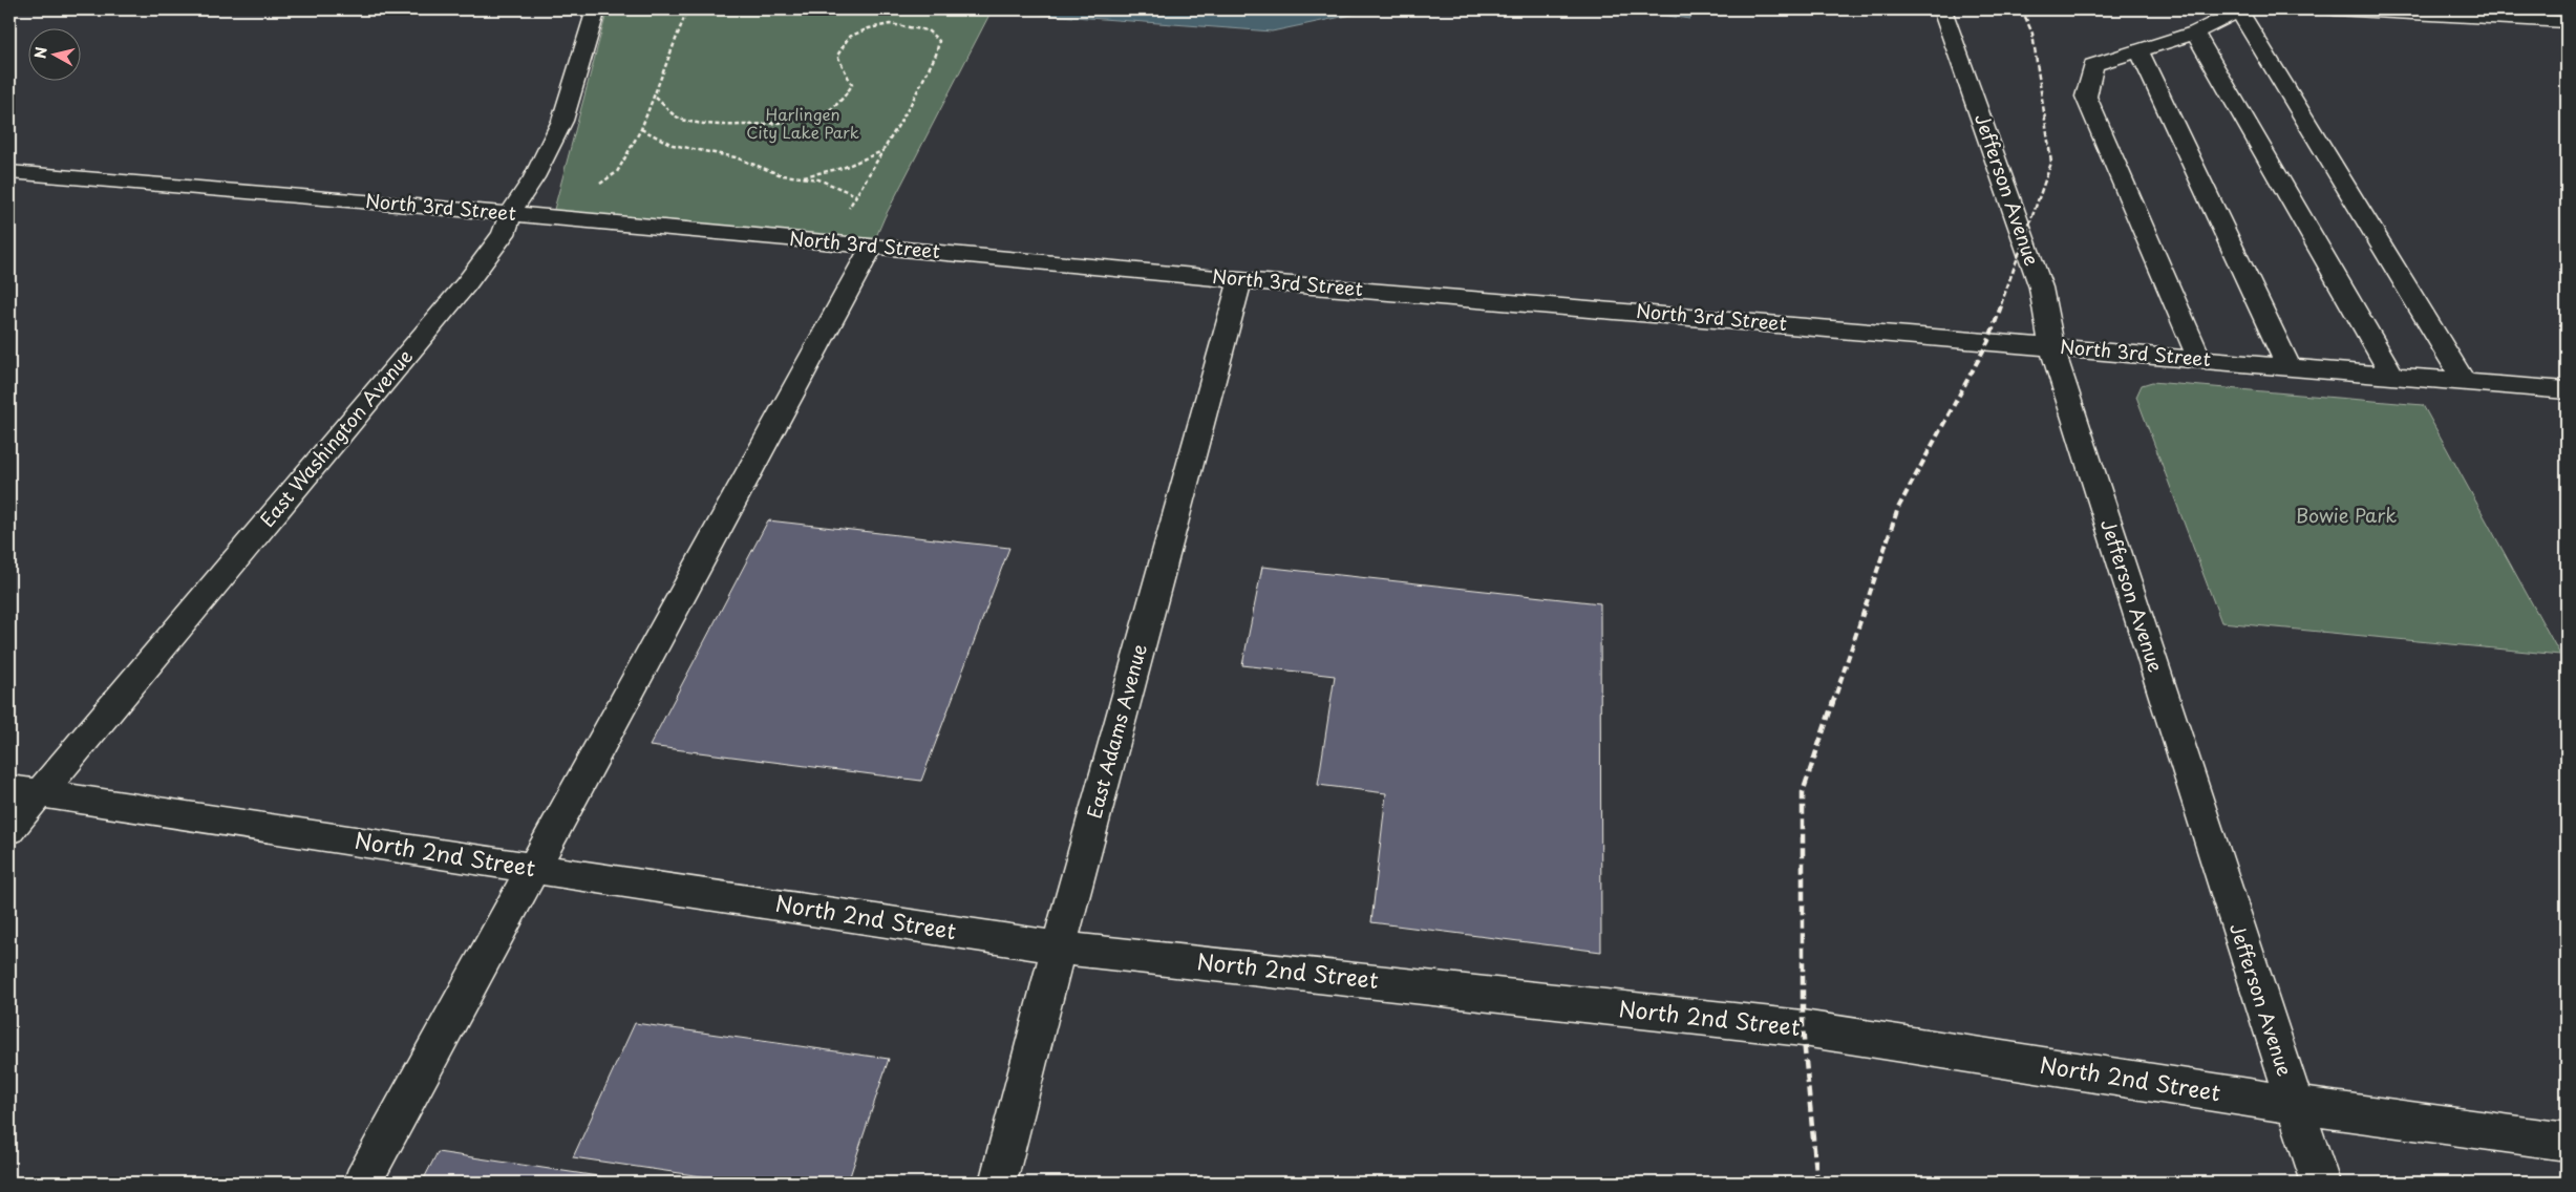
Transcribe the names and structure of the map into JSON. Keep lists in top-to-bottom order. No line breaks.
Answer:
{"streets":{"street":["Jefferson Avenue","North 3rd Street","East Washington Avenue","East Adams Avenue","North 2nd Street"]},"crossings":[["Jefferson Avenue","North 3rd Street"],["Jefferson Avenue","North 2nd Street"],["North 3rd Street","East Washington Avenue"],["North 3rd Street","East Adams Avenue"],["East Washington Avenue","North 2nd Street"],["East Adams Avenue","North 2nd Street"]],"parks":["Harlingen City Lake Park","Bowie Park"],"north":"left"}
